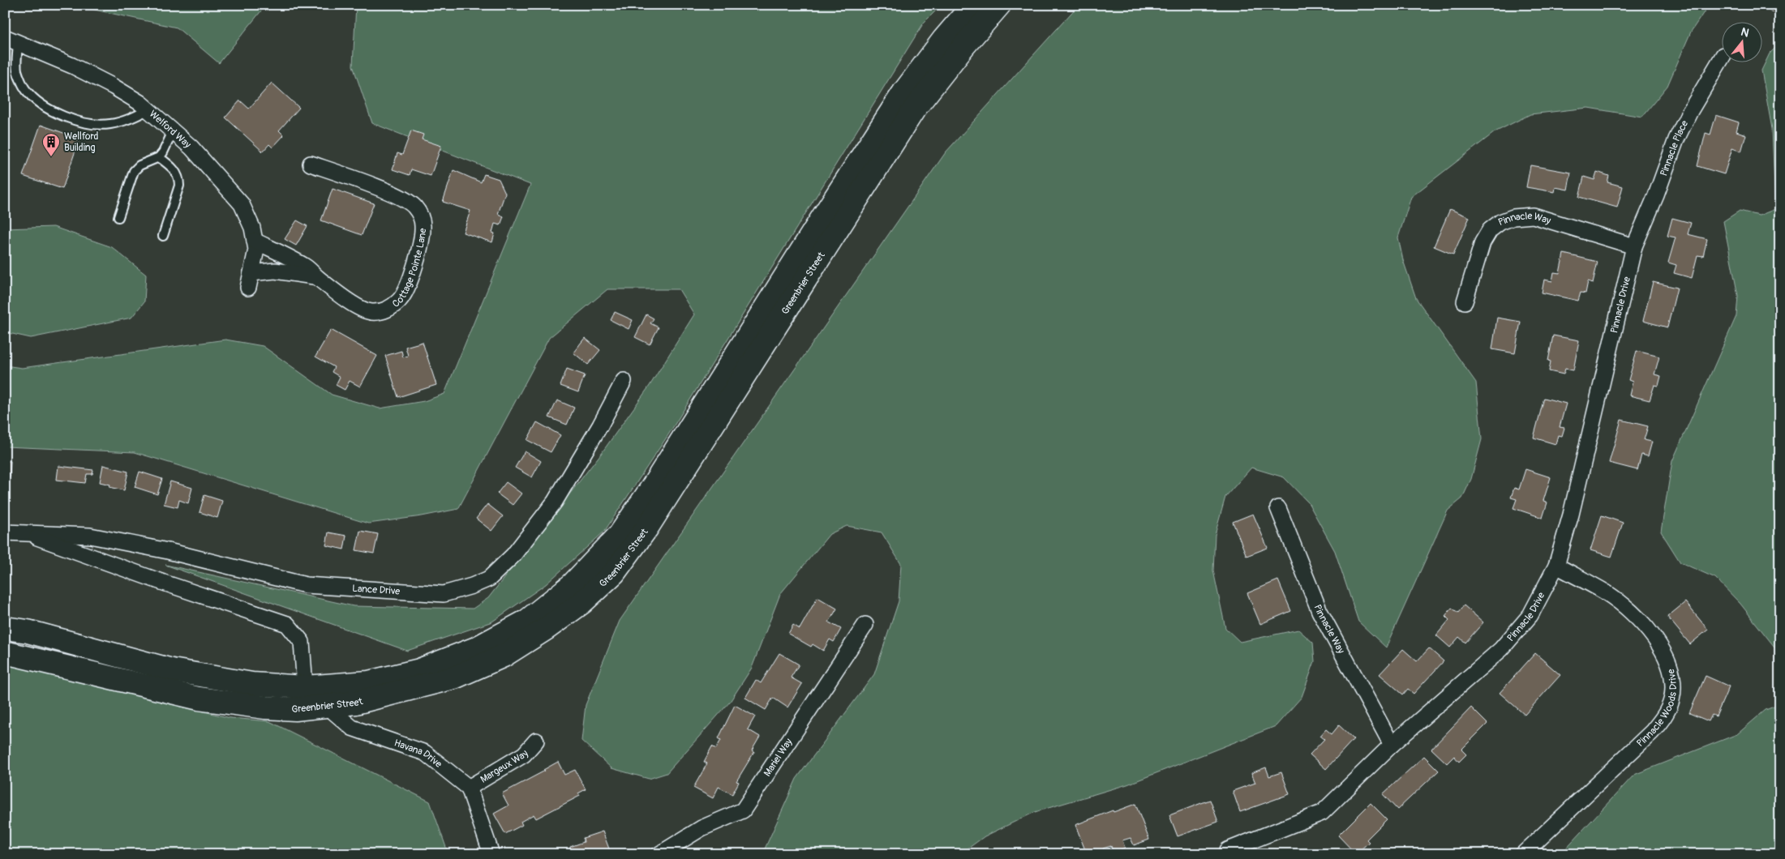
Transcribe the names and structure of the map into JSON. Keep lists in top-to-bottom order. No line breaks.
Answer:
{"streets":{"main road":["Greenbrier Street"],"street":["Welford Way","Pinnacle Place","Pinnacle Way","Cottage Pointe Lane","Pinnacle Drive","Lance Drive","Pinnacle Woods Drive","Havana Drive","Mariel Way","Margeux Way"]},"crossings":[["Welford Way","Cottage Pointe Lane"],["Pinnacle Place","Pinnacle Way"],["Pinnacle Place","Pinnacle Drive"],["Pinnacle Way","Pinnacle Drive"],["Greenbrier Street","Lance Drive"],["Greenbrier Street","Havana Drive"],["Pinnacle Drive","Pinnacle Woods Drive"],["Lance Drive","Havana Drive"],["Havana Drive","Margeux Way"]],"places":{"building":["Wellford Building"]},"north":"top"}
